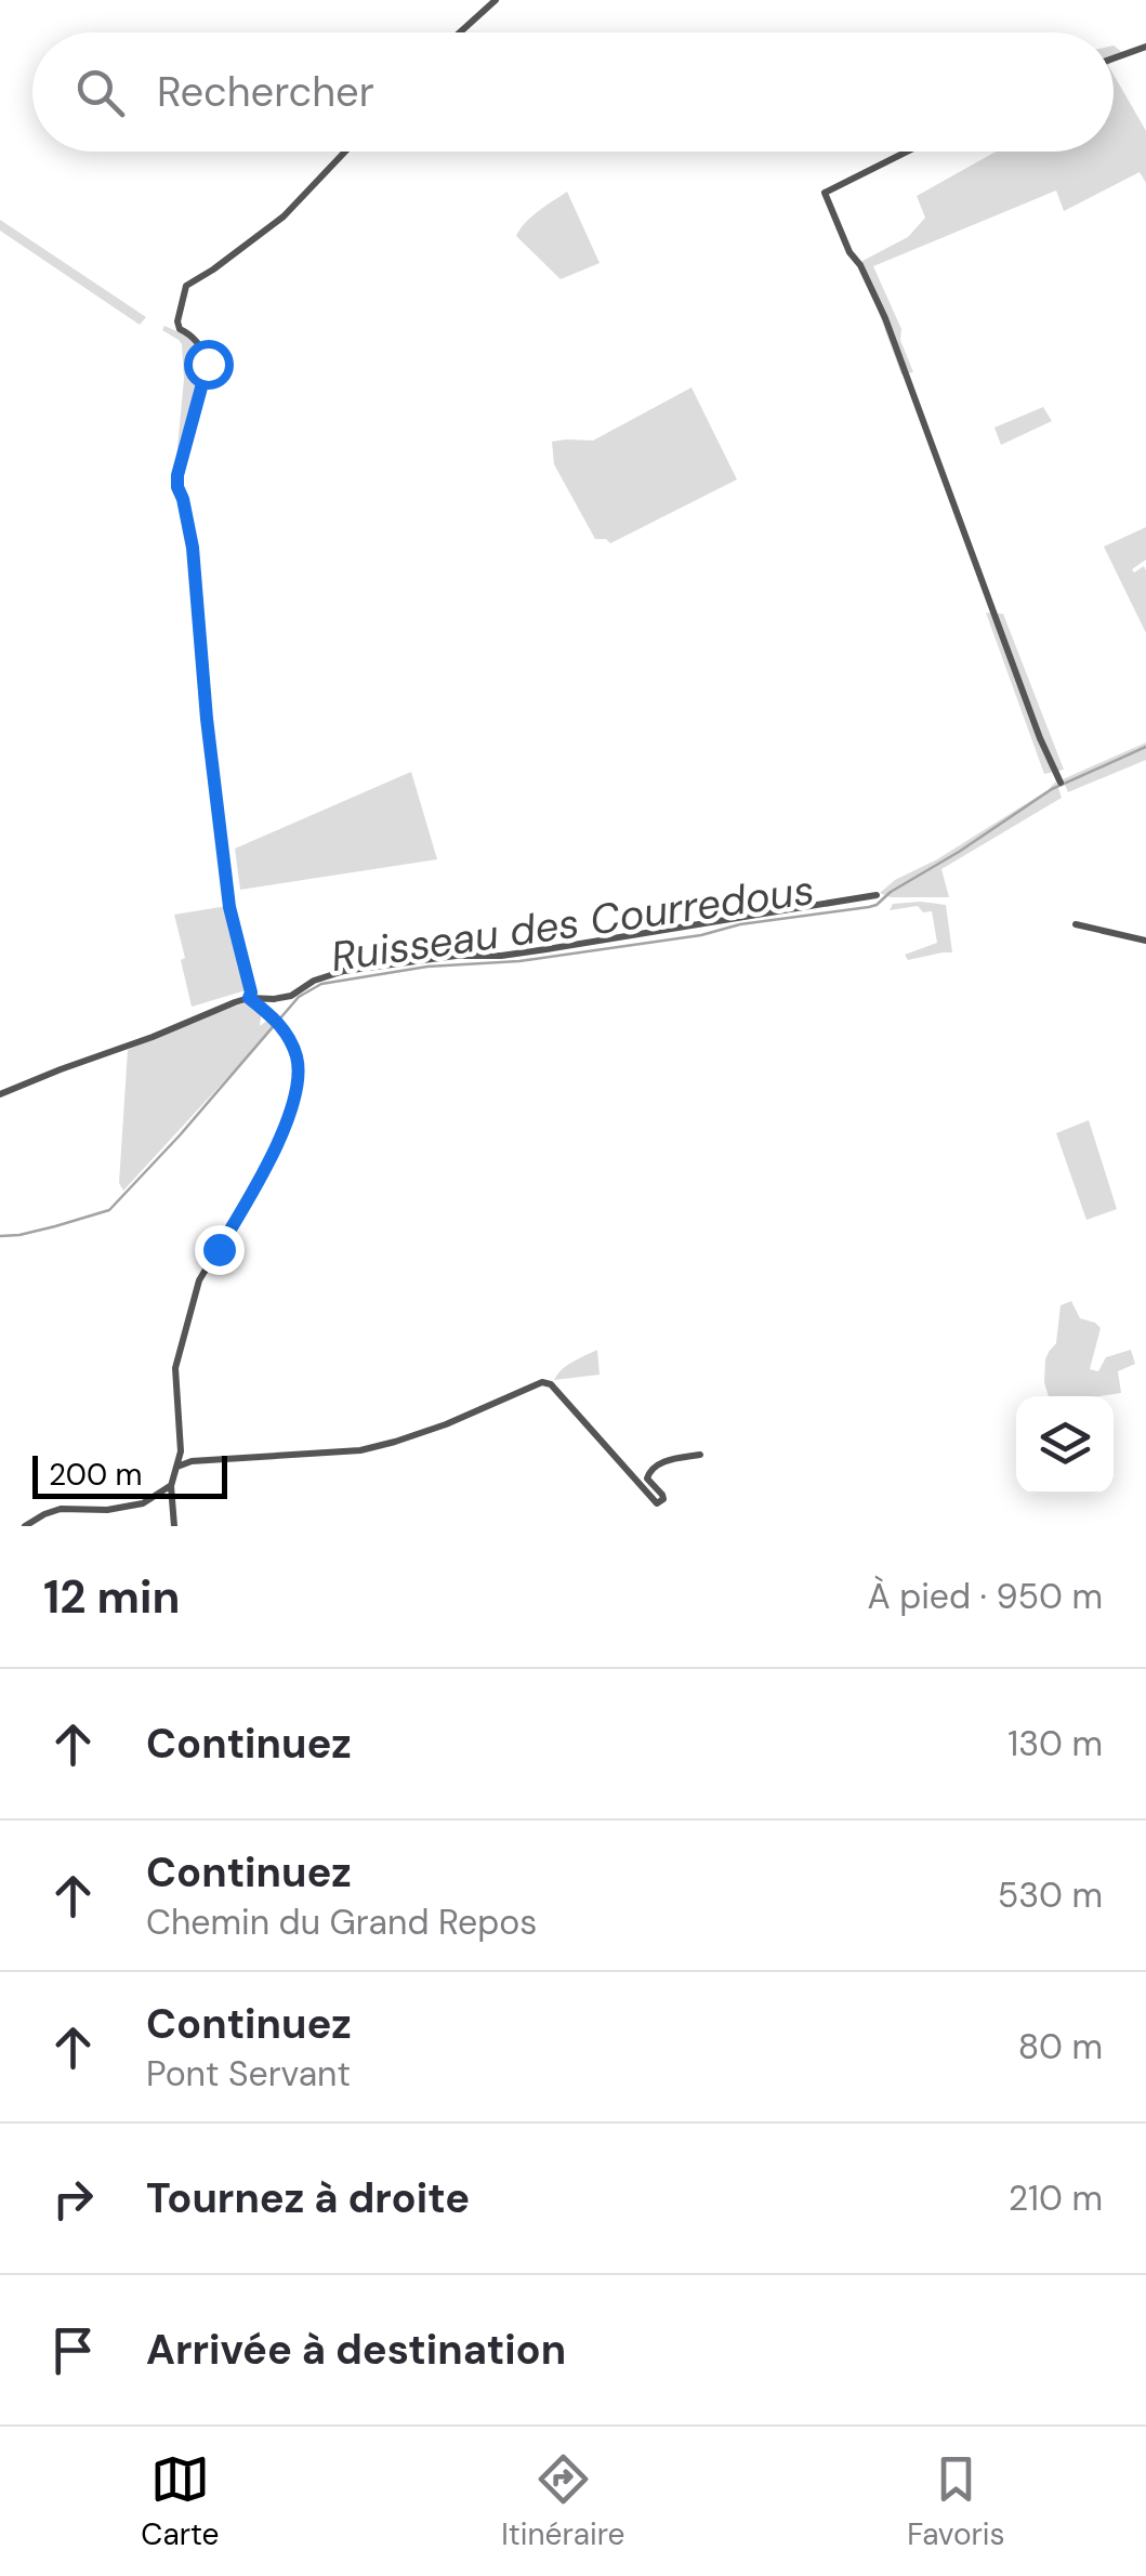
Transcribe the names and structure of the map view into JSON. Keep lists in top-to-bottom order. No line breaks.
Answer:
{"water":["Ruisseau des Courredous"],"scale_bar":"200 m","page":{"search":"Rechercher","scale":"200 m","heading":["12 min","À pied · 950 m"],"list":[["Continuez","130 m"],["Continuez","Chemin du Grand Repos","530 m"],["Continuez","Pont Servant","80 m"],["Tournez à droite","210 m"],"Arrivée à destination"],"nav":["Carte","Itinéraire","Favoris"]}}
